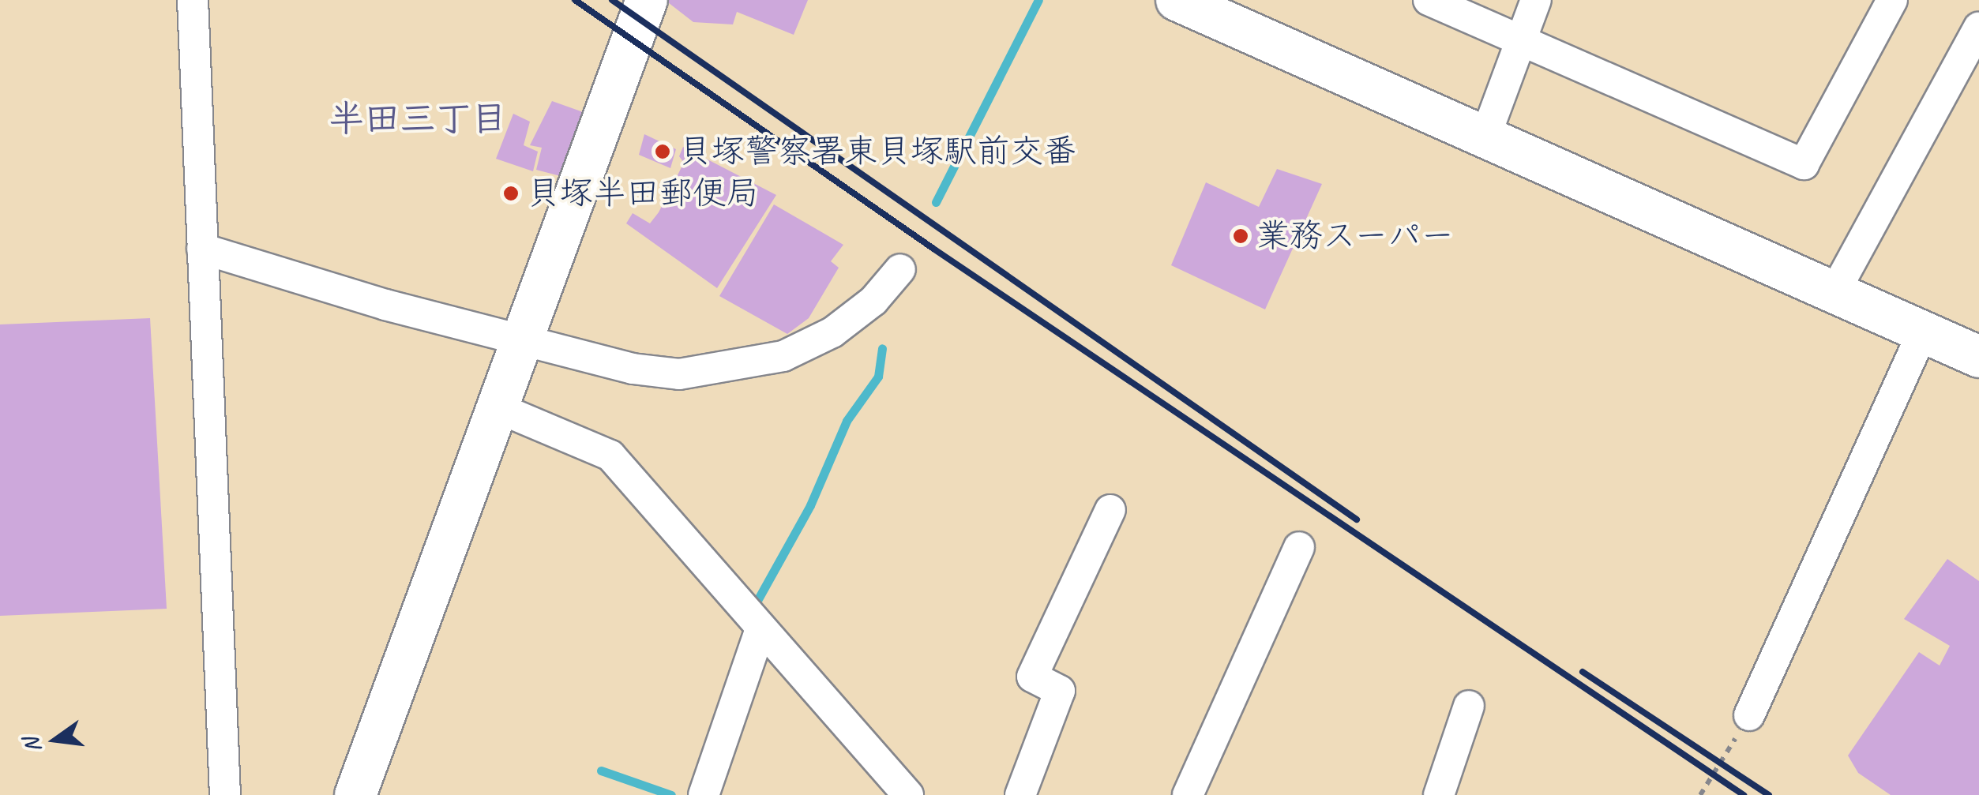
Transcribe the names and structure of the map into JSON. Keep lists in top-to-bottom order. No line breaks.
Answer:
{"districts":["半田三丁目"],"places":["貝塚警察署東貝塚駅前交番","貝塚半田郵便局","業務スーパー"],"north":"left"}
